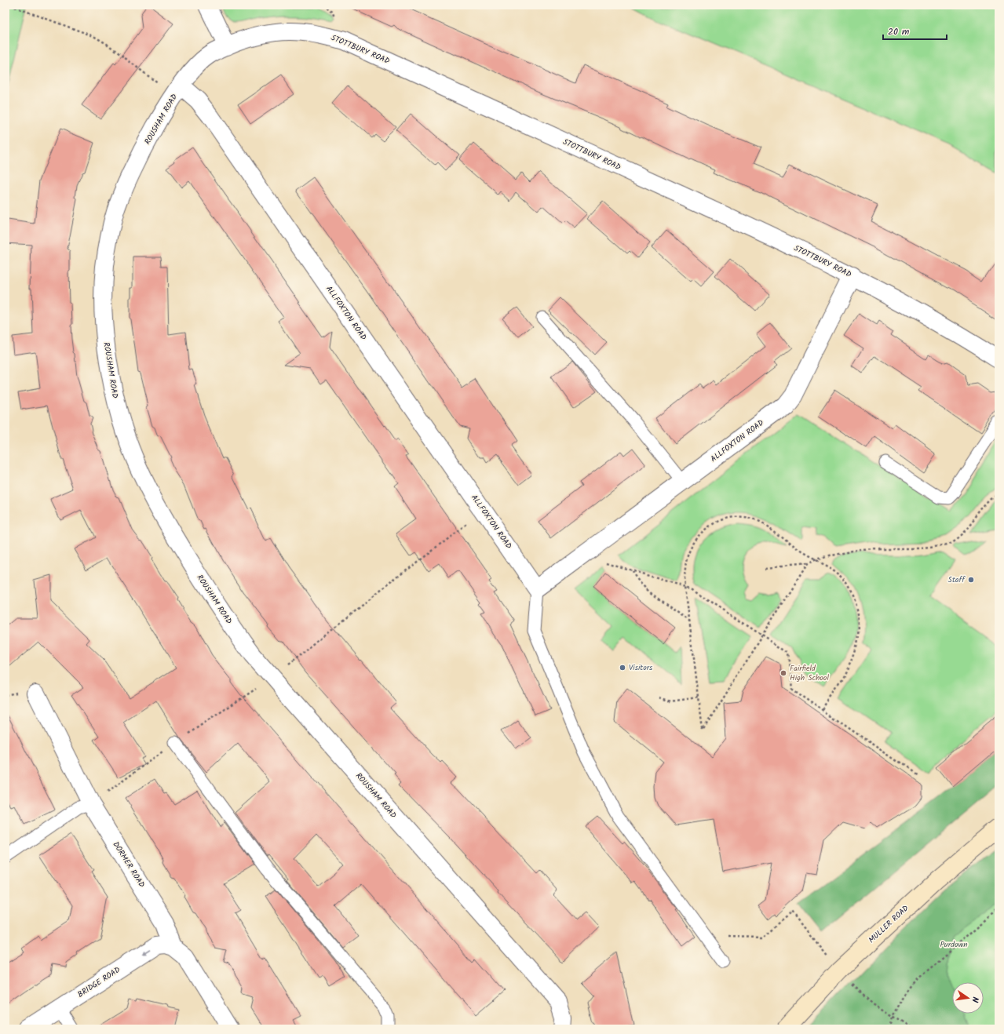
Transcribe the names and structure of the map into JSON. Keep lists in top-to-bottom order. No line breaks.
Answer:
{"streets":{"main road":["MULLER ROAD"],"street":["STOTTBURY ROAD","ROUSHAM ROAD","ALLFOXTON ROAD","DORMER ROAD","BRIDGE ROAD"]},"crossings":[["STOTTBURY ROAD","ROUSHAM ROAD"],["STOTTBURY ROAD","ALLFOXTON ROAD"],["ROUSHAM ROAD","ALLFOXTON ROAD"],["DORMER ROAD","BRIDGE ROAD"]],"one_way":["BRIDGE ROAD"],"parks":["Purdown"],"places":["Staff","Visitors","Fairfield High School"],"scale_bar":"20 m","north":"right"}
